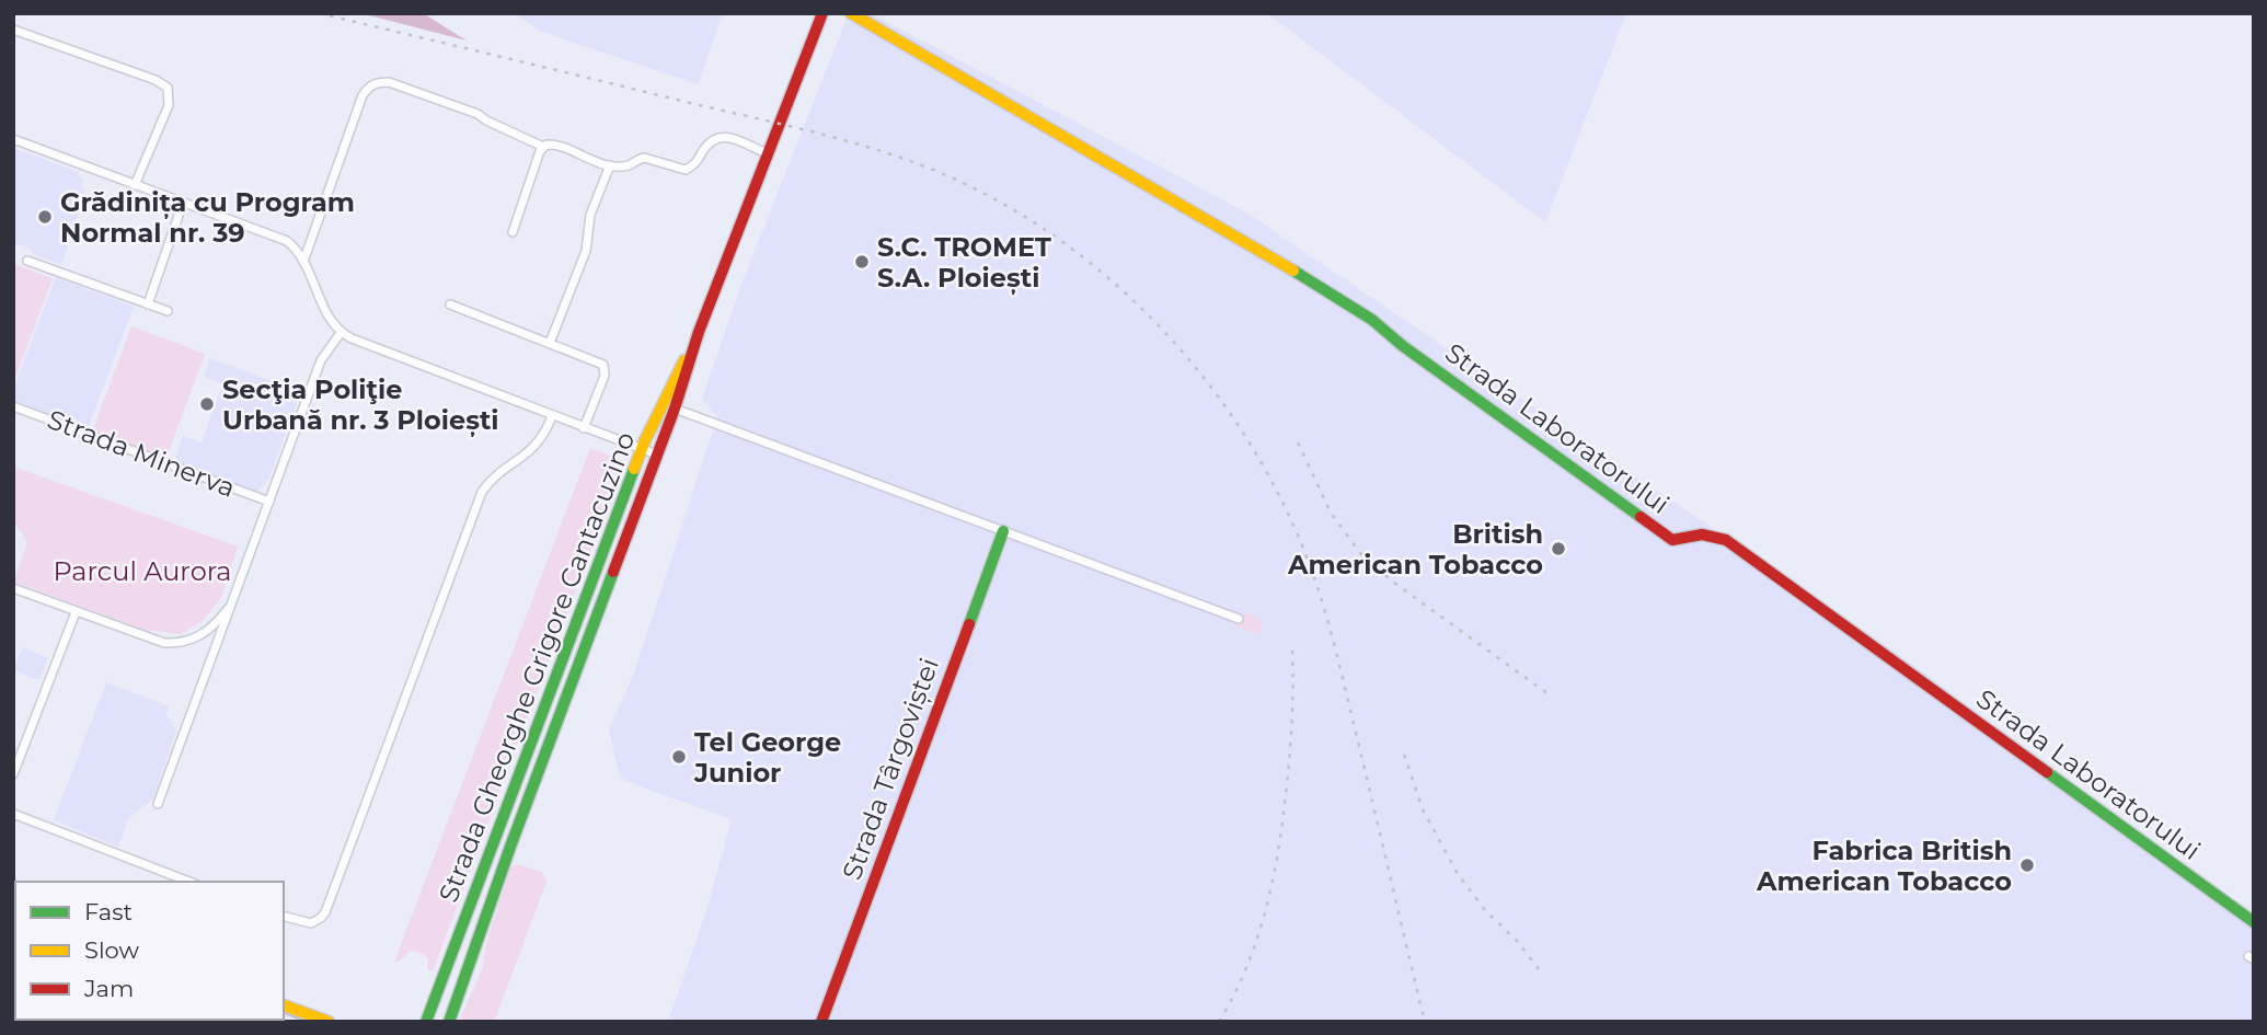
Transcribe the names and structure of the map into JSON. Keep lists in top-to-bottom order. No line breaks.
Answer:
{"streets":{"street":["Strada Laboratorului","Strada Minerva","Strada Gheorghe Grigore Cantacuzino","Strada Târgoviștei"]},"parks":["Parcul Aurora"],"places":["Grădinița cu Program Normal nr. 39","S.C. TROMET S.A. Ploiești","Secţia Poliţie Urbană nr. 3 Ploiești","British American Tobacco","Tel George Junior","Fabrica British American Tobacco"],"legend":["Fast","Slow","Jam"]}
